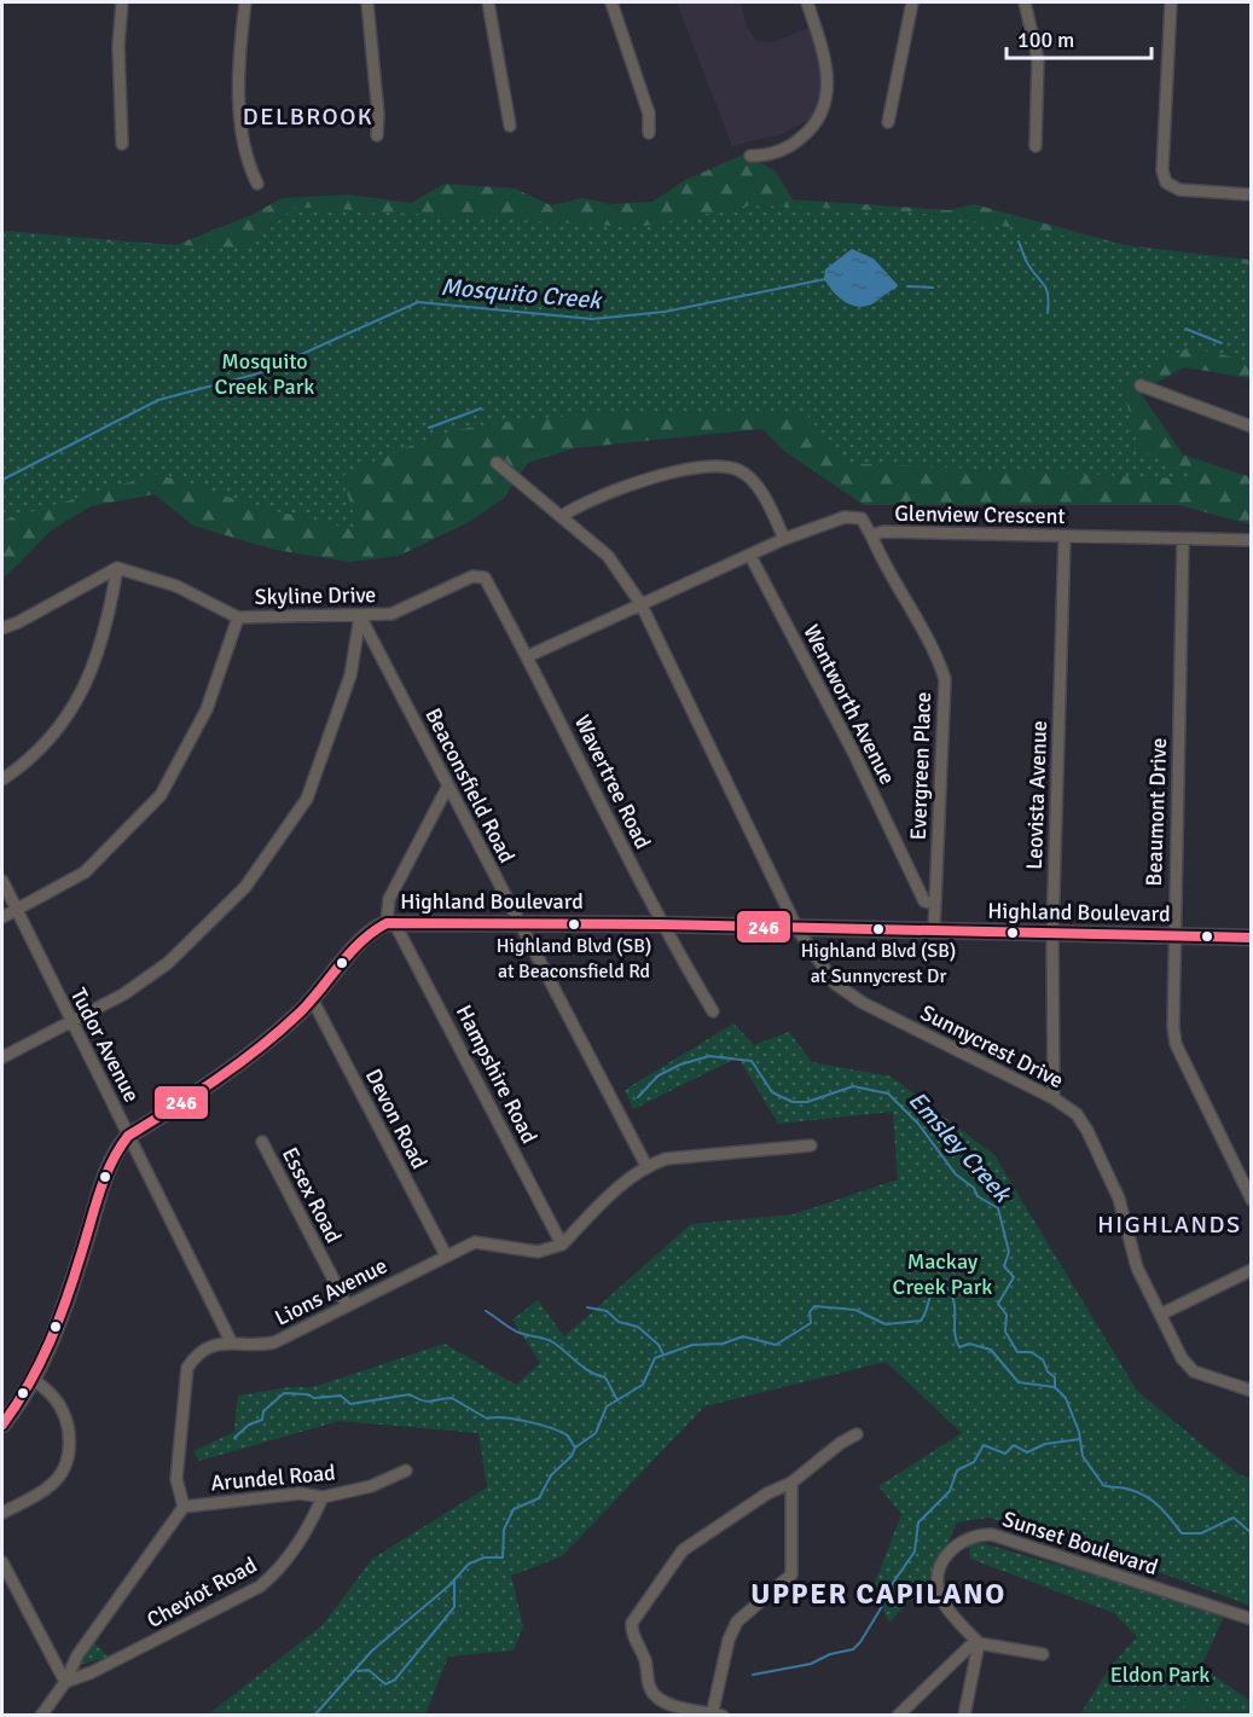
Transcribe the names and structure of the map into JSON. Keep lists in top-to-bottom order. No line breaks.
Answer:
{"streets":{"street":["Glenview Crescent","Skyline Drive","Wentworth Avenue","Evergreen Place","Wavertree Road","Beaconsfield Road","Leovista Avenue","Beaumont Drive","Highland Boulevard","Tudor Avenue","Sunnycrest Drive","Hampshire Road","Devon Road","Essex Road","Lions Avenue","Arundel Road","Sunset Boulevard","Cheviot Road"]},"crossings":[["Glenview Crescent","Wentworth Avenue"],["Glenview Crescent","Evergreen Place"],["Glenview Crescent","Wavertree Road"],["Glenview Crescent","Leovista Avenue"],["Glenview Crescent","Beaumont Drive"],["Glenview Crescent","Sunnycrest Drive"],["Skyline Drive","Wavertree Road"],["Skyline Drive","Beaconsfield Road"],["Wentworth Avenue","Evergreen Place"],["Evergreen Place","Highland Boulevard"],["Wavertree Road","Highland Boulevard"],["Beaconsfield Road","Highland Boulevard"],["Leovista Avenue","Highland Boulevard"],["Leovista Avenue","Sunnycrest Drive"],["Beaumont Drive","Highland Boulevard"],["Highland Boulevard","Tudor Avenue"],["Highland Boulevard","Sunnycrest Drive"],["Highland Boulevard","Hampshire Road"],["Highland Boulevard","Devon Road"],["Tudor Avenue","Lions Avenue"],["Hampshire Road","Lions Avenue"],["Devon Road","Lions Avenue"],["Essex Road","Lions Avenue"],["Lions Avenue","Arundel Road"],["Arundel Road","Cheviot Road"]],"districts":["DELBROOK","HIGHLANDS","UPPER CAPILANO"],"water":["Mosquito Creek","Emsley Creek"],"parks":["Mosquito Creek Park","Mackay Creek Park","Eldon Park"],"places":["Highland Blvd (SB) at Beaconsfield Rd","Highland Blvd (SB) at Sunnycrest Dr"],"lines":["transit line 246"],"scale_bar":"100 m"}
